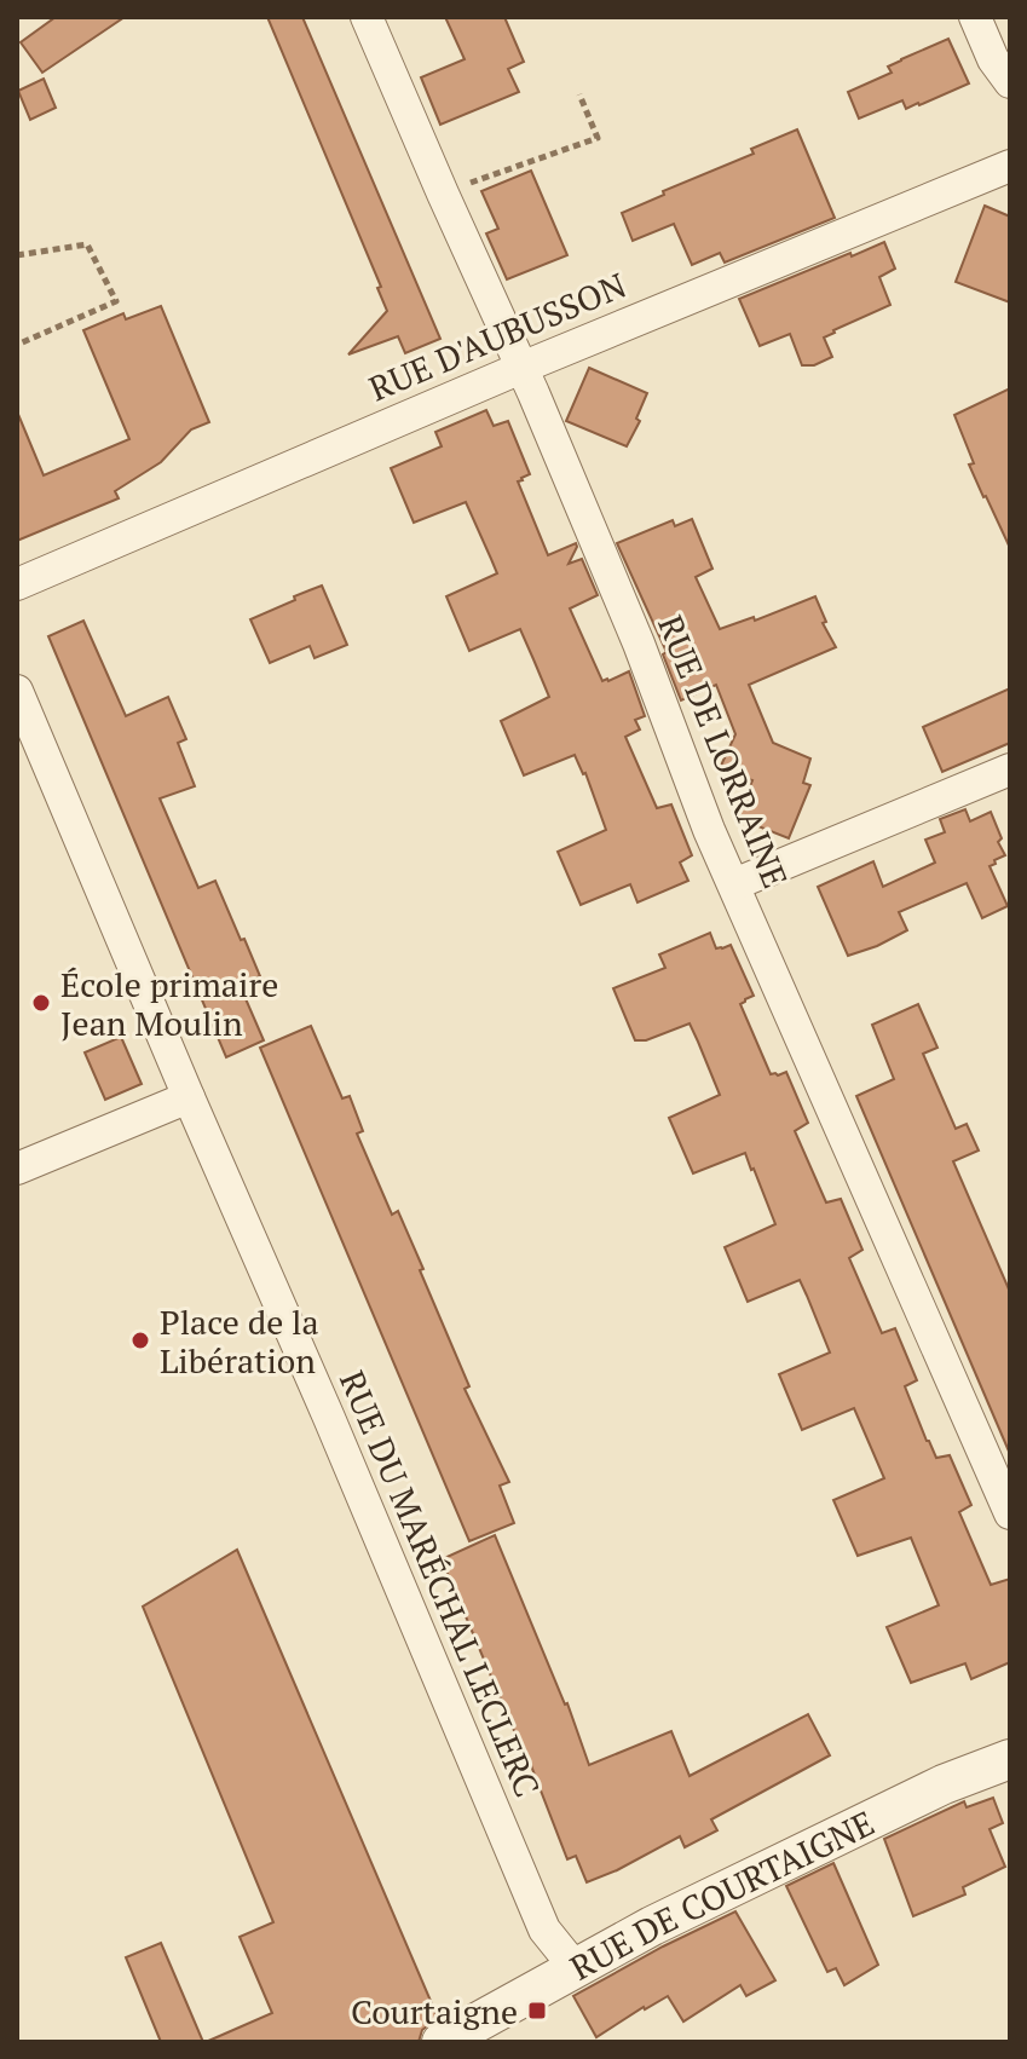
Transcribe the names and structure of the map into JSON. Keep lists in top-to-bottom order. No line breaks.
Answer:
{"streets":{"street":["RUE D'AUBUSSON","RUE DE LORRAINE","RUE DU MARÉCHAL LECLERC","RUE DE COURTAIGNE"]},"crossings":[["RUE D'AUBUSSON","RUE DE LORRAINE"],["RUE DU MARÉCHAL LECLERC","RUE DE COURTAIGNE"]],"places":{"other":["École primaire Jean Moulin","Place de la Libération"],"transit":["Courtaigne"]}}
